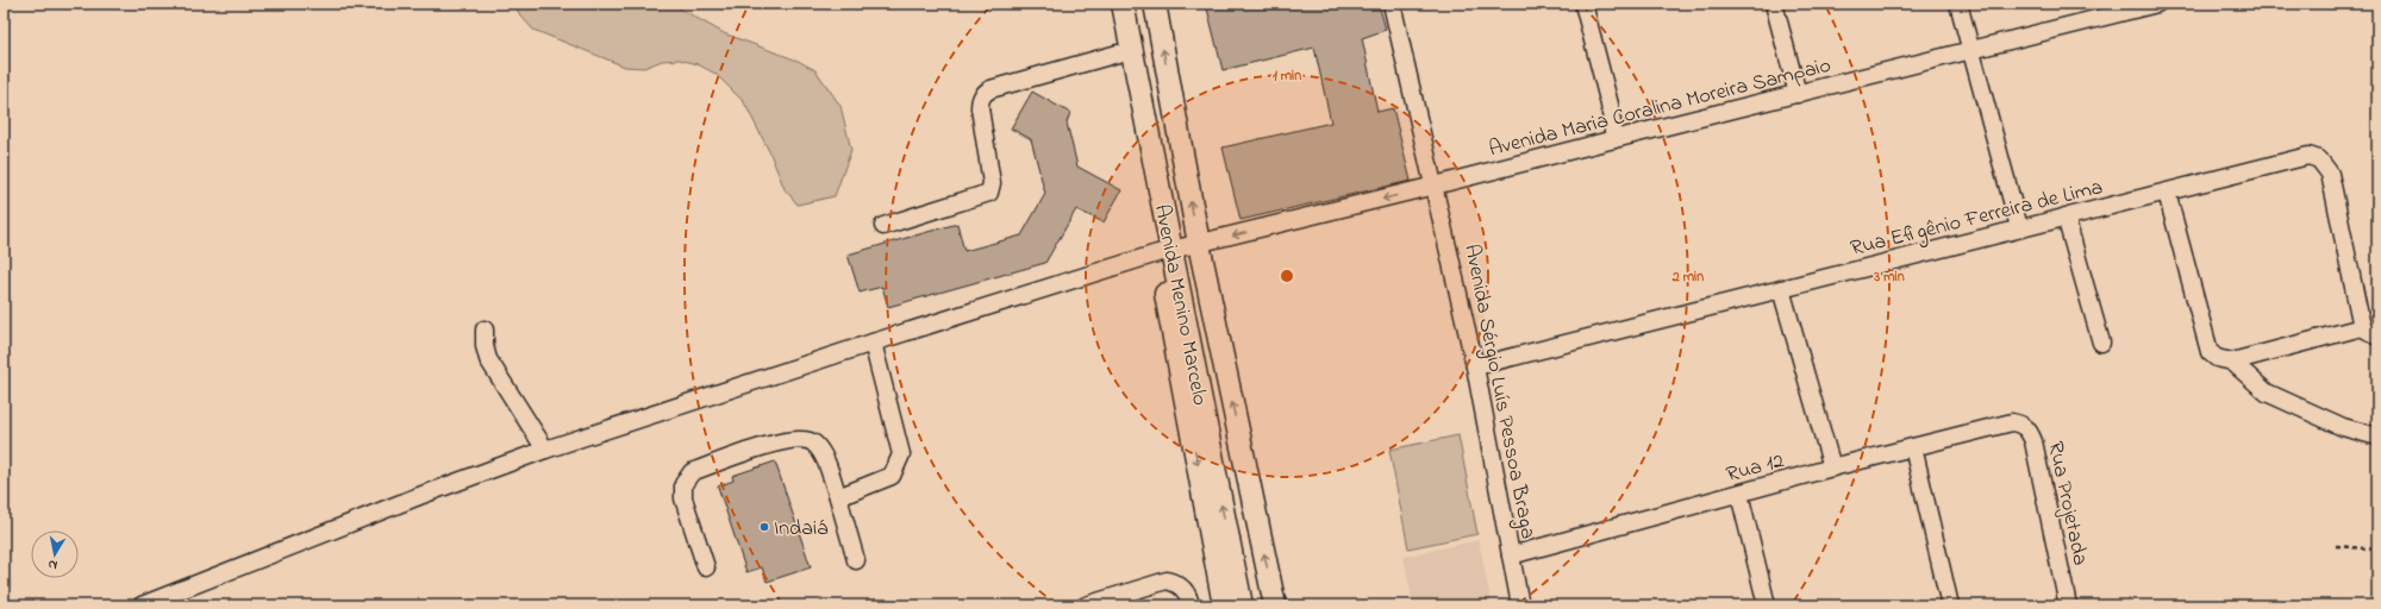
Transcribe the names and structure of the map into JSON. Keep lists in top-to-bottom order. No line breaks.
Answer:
{"streets":{"main road":["Avenida Menino Marcelo"],"street":["Avenida Maria Coralina Moreira Sampaio","Rua Efigênio Ferreira de Lima","Avenida Sérgio Luís Pessoa Braga","Rua 12","Rua Projetada"]},"crossings":[["Avenida Maria Coralina Moreira Sampaio","Avenida Menino Marcelo"],["Avenida Maria Coralina Moreira Sampaio","Avenida Sérgio Luís Pessoa Braga"],["Rua Efigênio Ferreira de Lima","Avenida Sérgio Luís Pessoa Braga"],["Avenida Sérgio Luís Pessoa Braga","Rua 12"],["Rua 12","Rua Projetada"]],"places":["Indaiá"],"north":"bottom","rings":["1 min","2 min","3 min"]}
